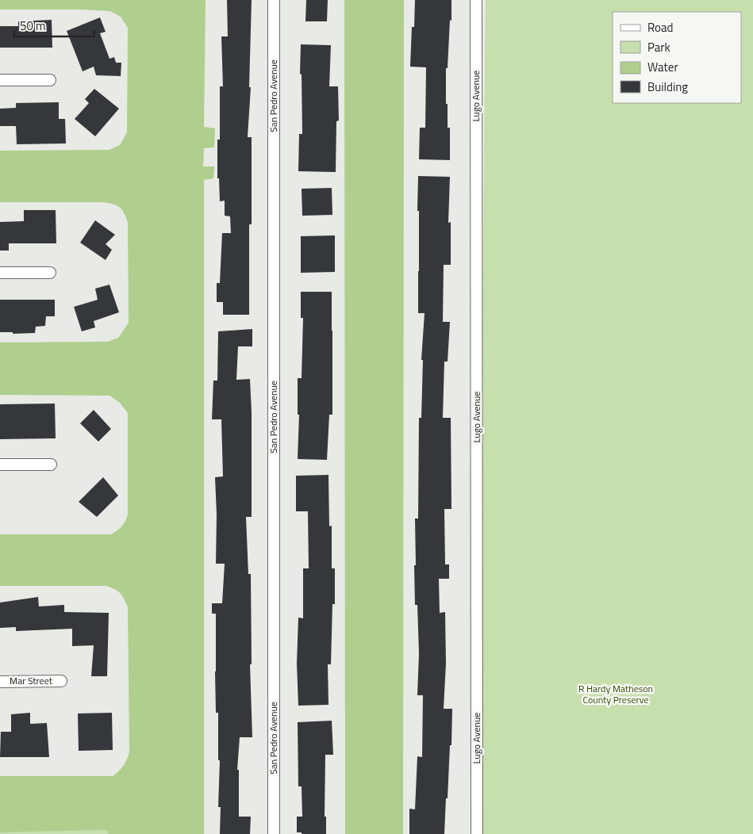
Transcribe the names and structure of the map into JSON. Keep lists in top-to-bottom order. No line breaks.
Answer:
{"streets":{"street":["San Pedro Avenue","Lugo Avenue","Mar Street"]},"parks":["R Hardy Matheson County Preserve"],"legend":["Road","Park","Water","Building"],"scale_bar":"50 m"}
